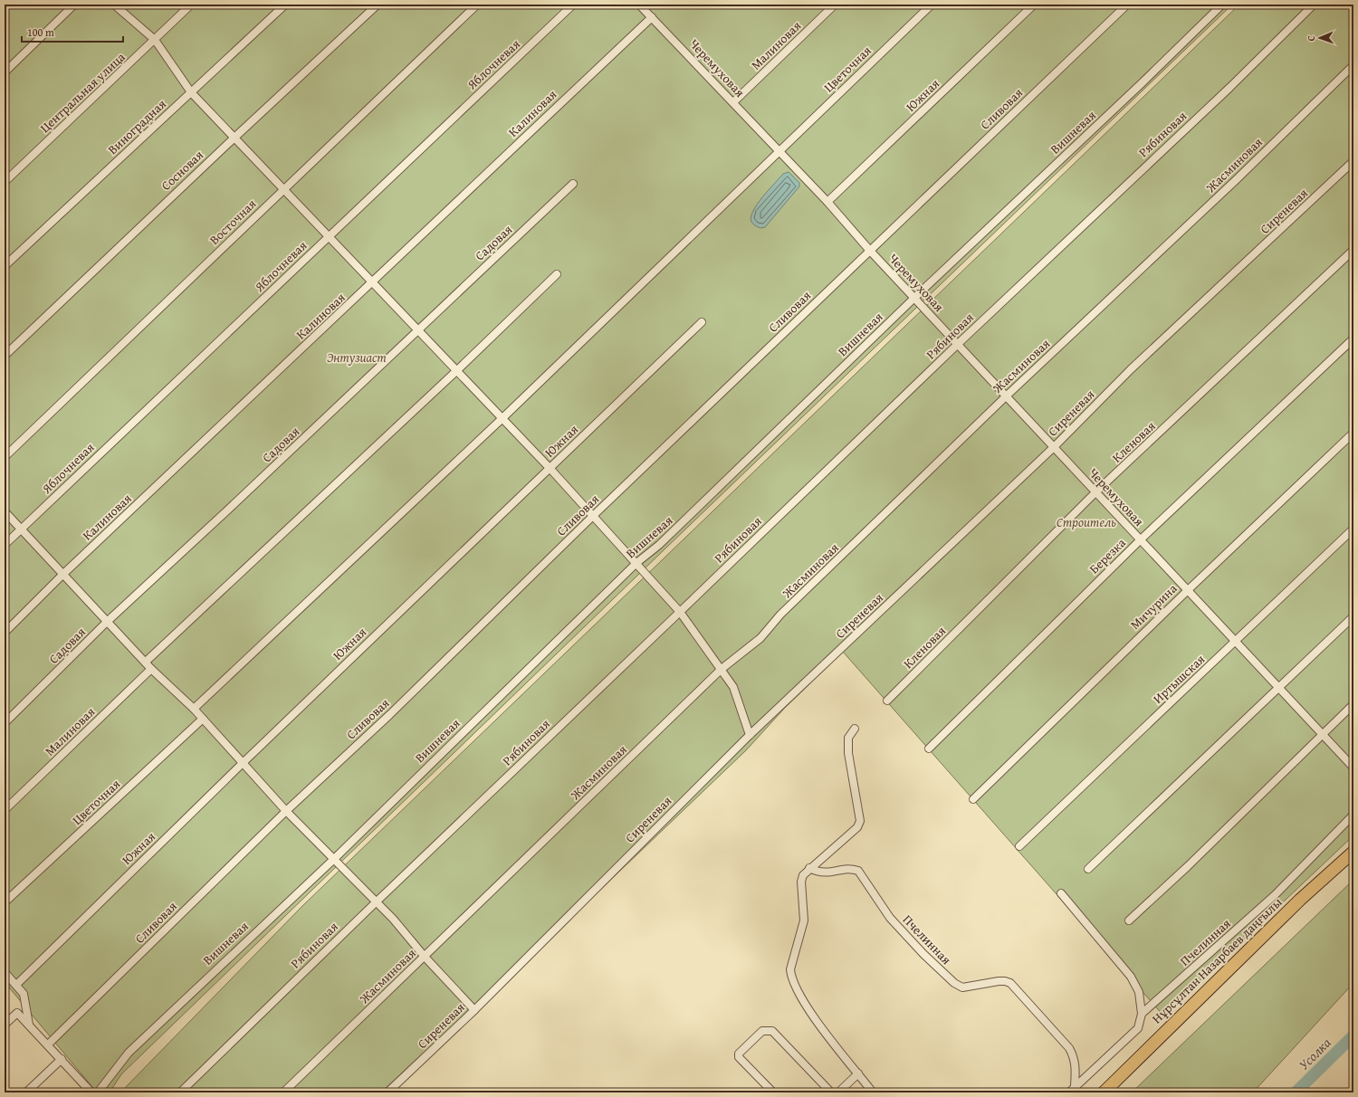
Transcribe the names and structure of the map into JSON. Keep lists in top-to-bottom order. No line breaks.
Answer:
{"streets":{"main road":["Нұрсұлтан Назарбаев даңғылы"],"street":["Малиновая","Яблочневая","Черемуховая","Цветочная","Центральная улица","Южная","Сливовая","Калиновая","Виноградная","Вишневая","Рябиновая","Жасминовая","Сосновая","Сиреневая","Восточная","Садовая","Кленовая","Березка","Мичурина","Иртышская","Пчелинная"]},"crossings":[["Малиновая","Черемуховая"],["Черемуховая","Цветочная"],["Черемуховая","Южная"],["Черемуховая","Сливовая"],["Черемуховая","Калиновая"],["Черемуховая","Вишневая"],["Черемуховая","Рябиновая"],["Черемуховая","Жасминовая"],["Черемуховая","Сиреневая"],["Черемуховая","Кленовая"],["Черемуховая","Березка"],["Черемуховая","Мичурина"],["Черемуховая","Иртышская"]],"water":["Усолка"],"parks":["Энтузиаст","Строитель"],"scale_bar":"100 m","north":"left"}
